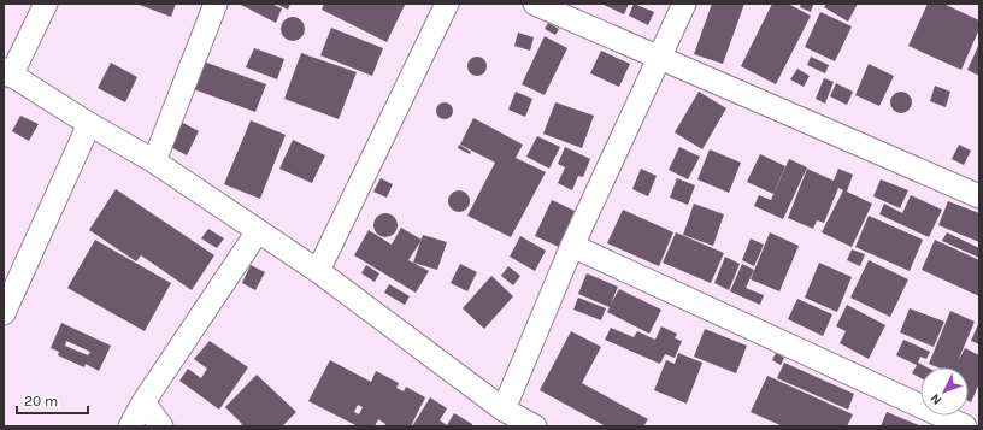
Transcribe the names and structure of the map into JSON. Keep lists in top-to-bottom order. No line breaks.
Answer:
{"scale_bar":"20 m","north":"bottom left"}
